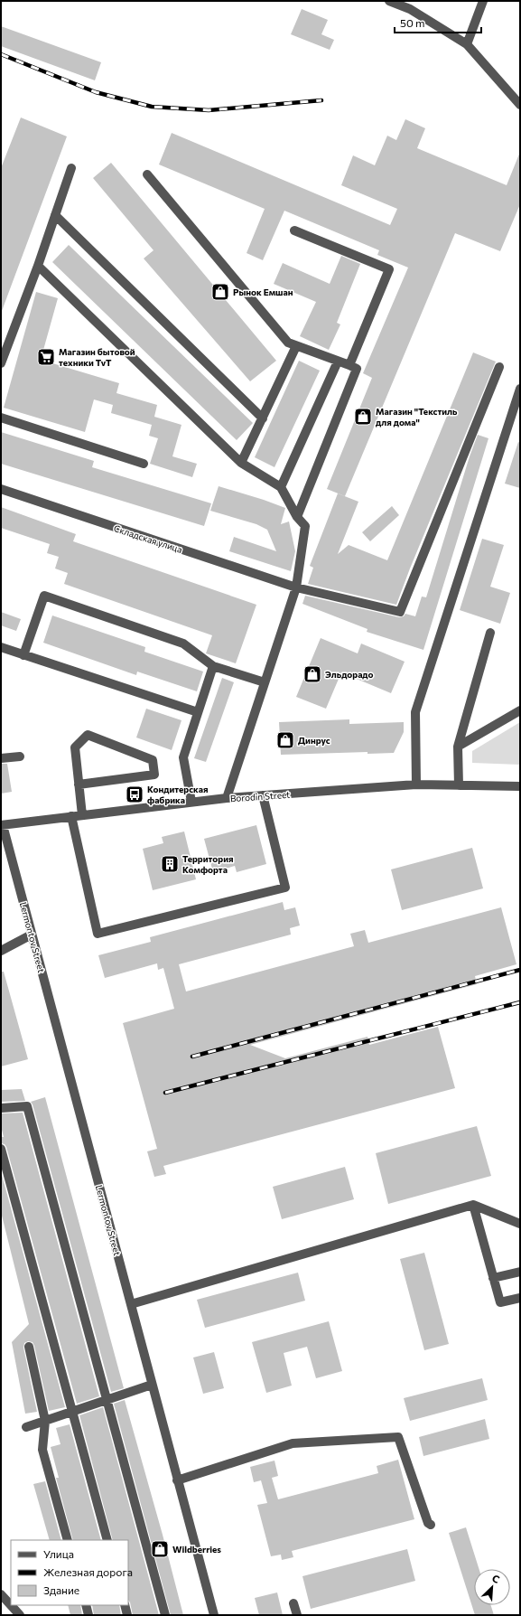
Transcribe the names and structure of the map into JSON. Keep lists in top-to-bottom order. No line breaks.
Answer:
{"streets":{"street":["Складская улица","Borodin Street","Lermontov Street"]},"crossings":[["Borodin Street","Lermontov Street"]],"places":{"shop":["Рынок Емшан","Магазин \"Текстиль для дома\"","Эльдорадо","Динрус","Wildberries"],"supermarket":["Магазин бытовой техники TvT"],"bus stop":["Кондитерская фабрика"],"building":["Территория Комфорта"]},"legend":["Улица","Железная дорога","Здание"],"scale_bar":"50 m","north":"top right"}
